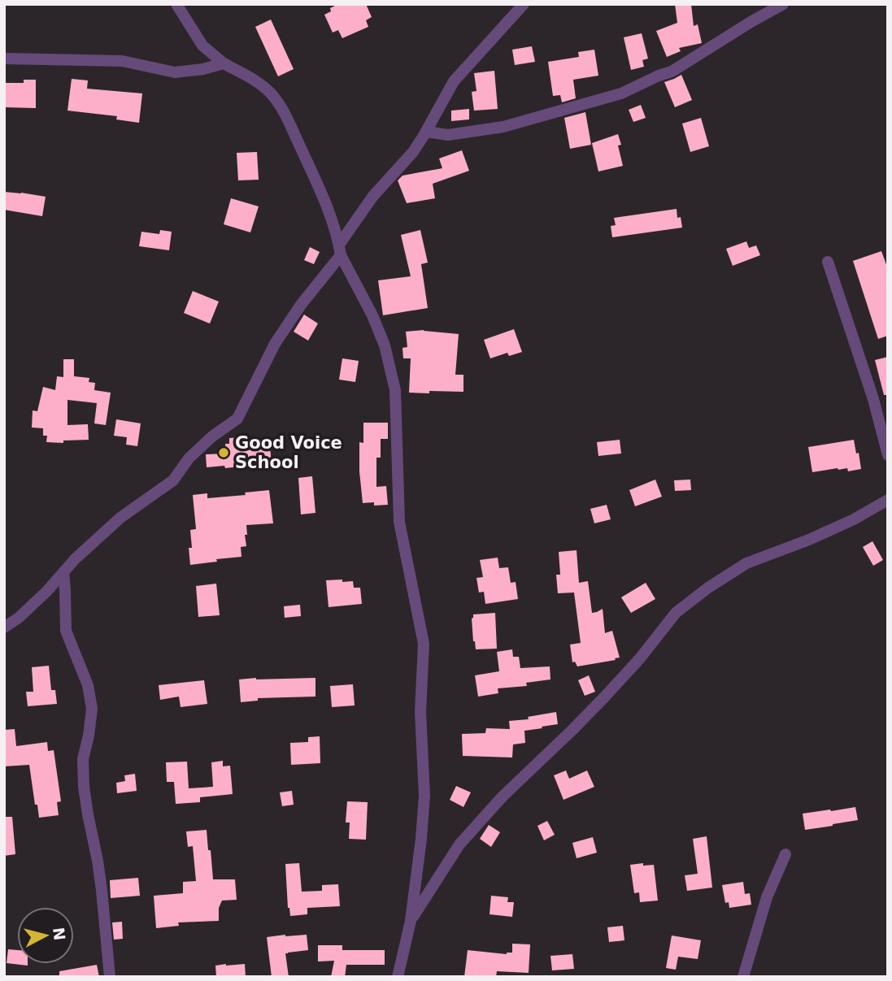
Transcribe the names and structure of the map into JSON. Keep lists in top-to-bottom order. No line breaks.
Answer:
{"places":["Good Voice School"],"north":"right"}
